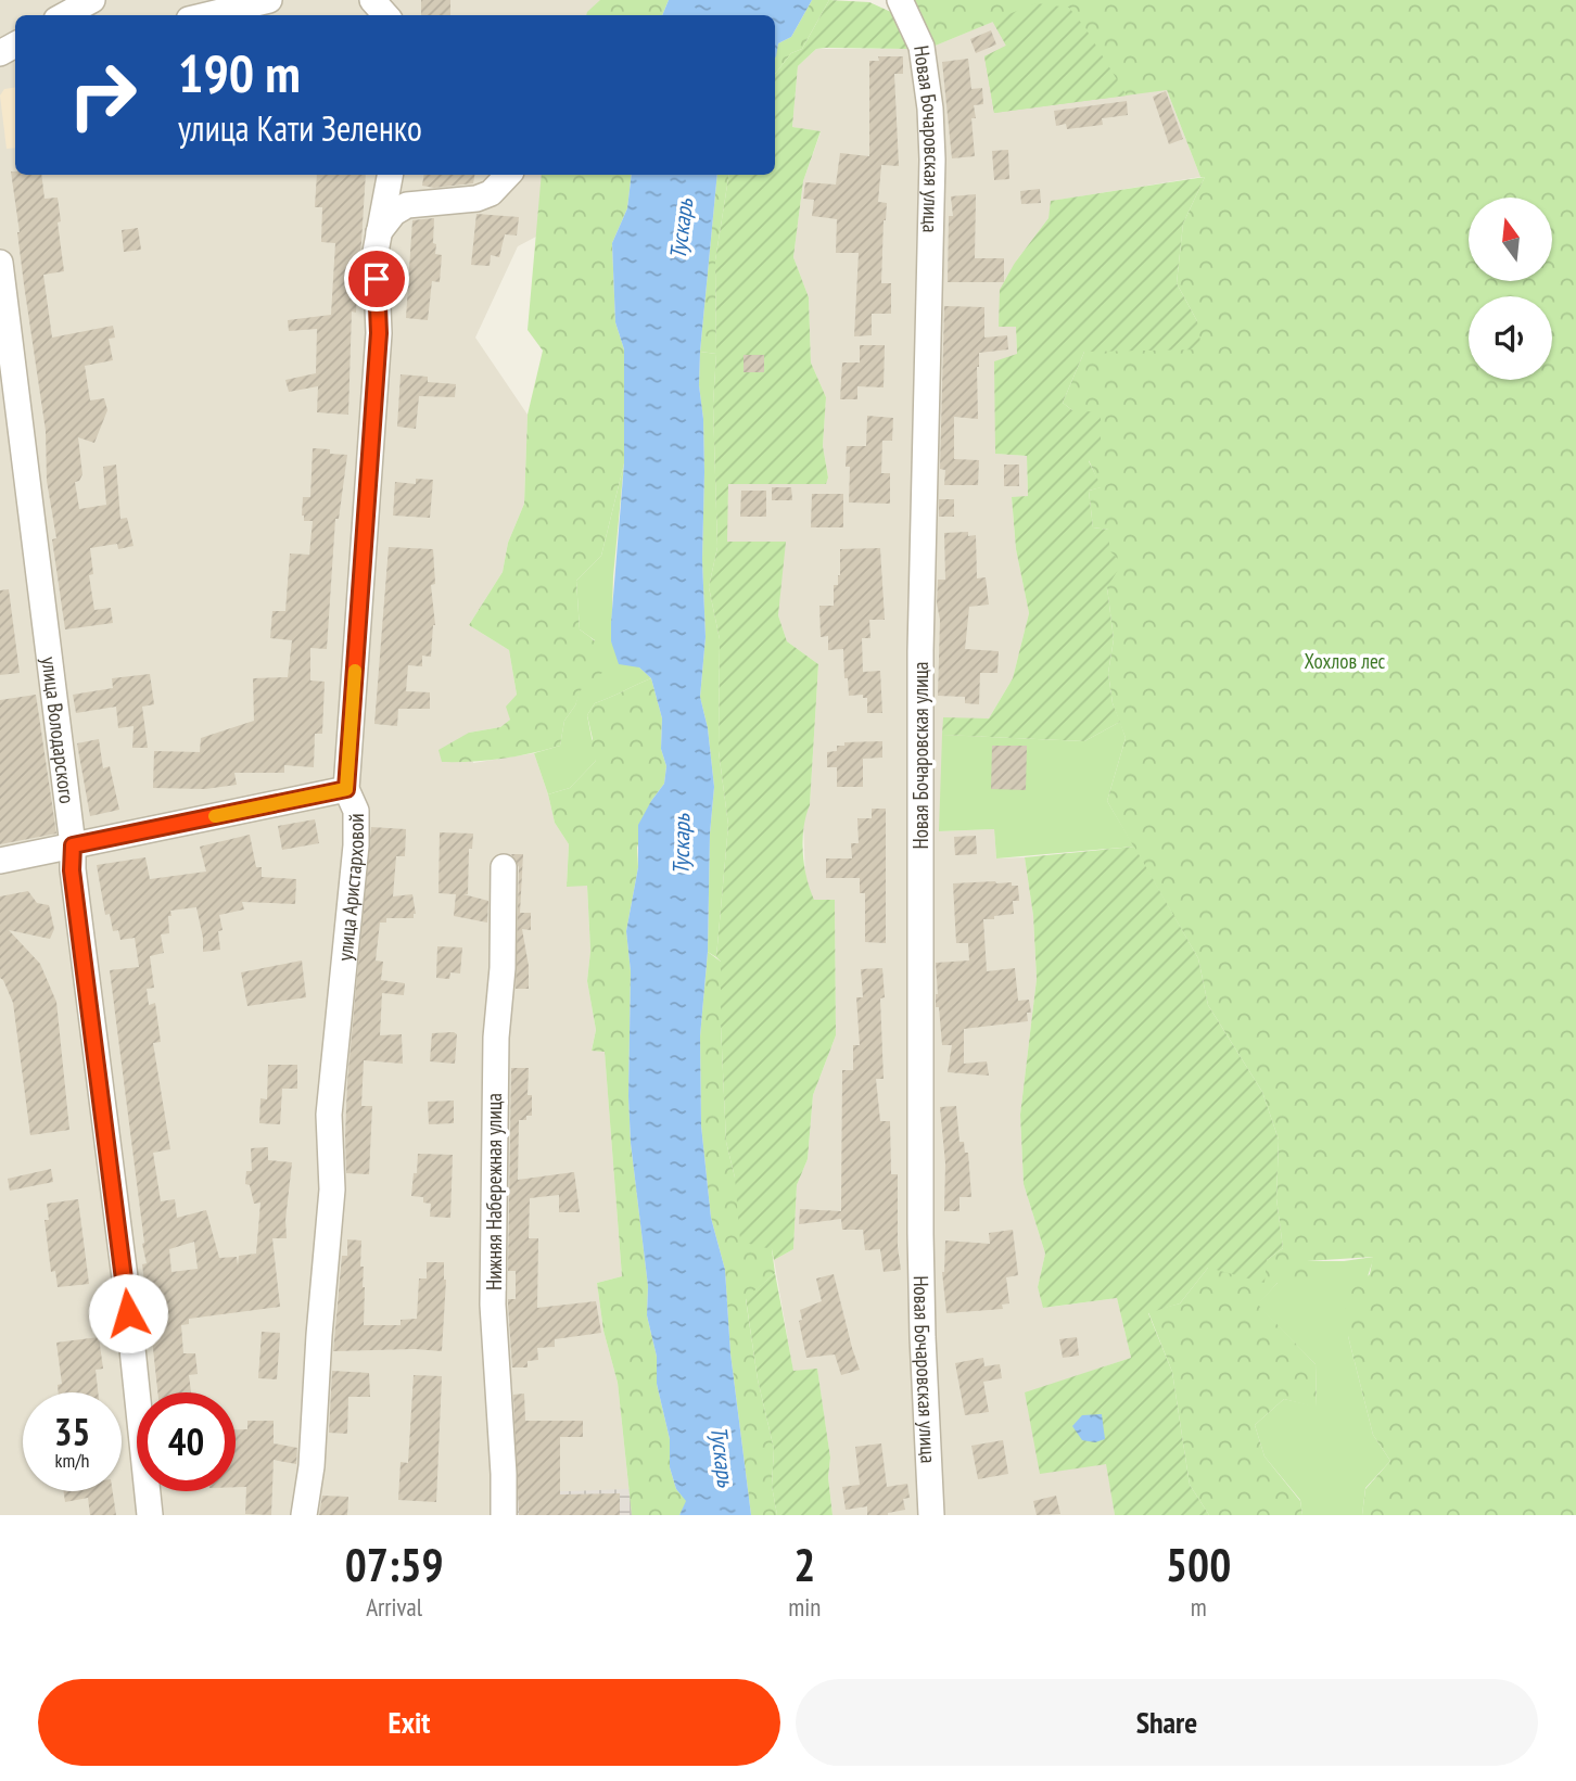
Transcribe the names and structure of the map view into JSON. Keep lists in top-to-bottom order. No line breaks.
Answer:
{"streets":{"street":["Новая Бочаровская улица","улица Володарского","улица Аристарховой","Нижняя Набережная улица"]},"water":["Тускарь"],"parks":["Хохлов лес"],"north":"top","page":{"turn":["190 m","улица Кати Зеленко"],"speed":"35 km/h","limit":"40","eta":["07:59","Arrival","2","min","500","m"],"buttons":["Exit","Share"]}}
